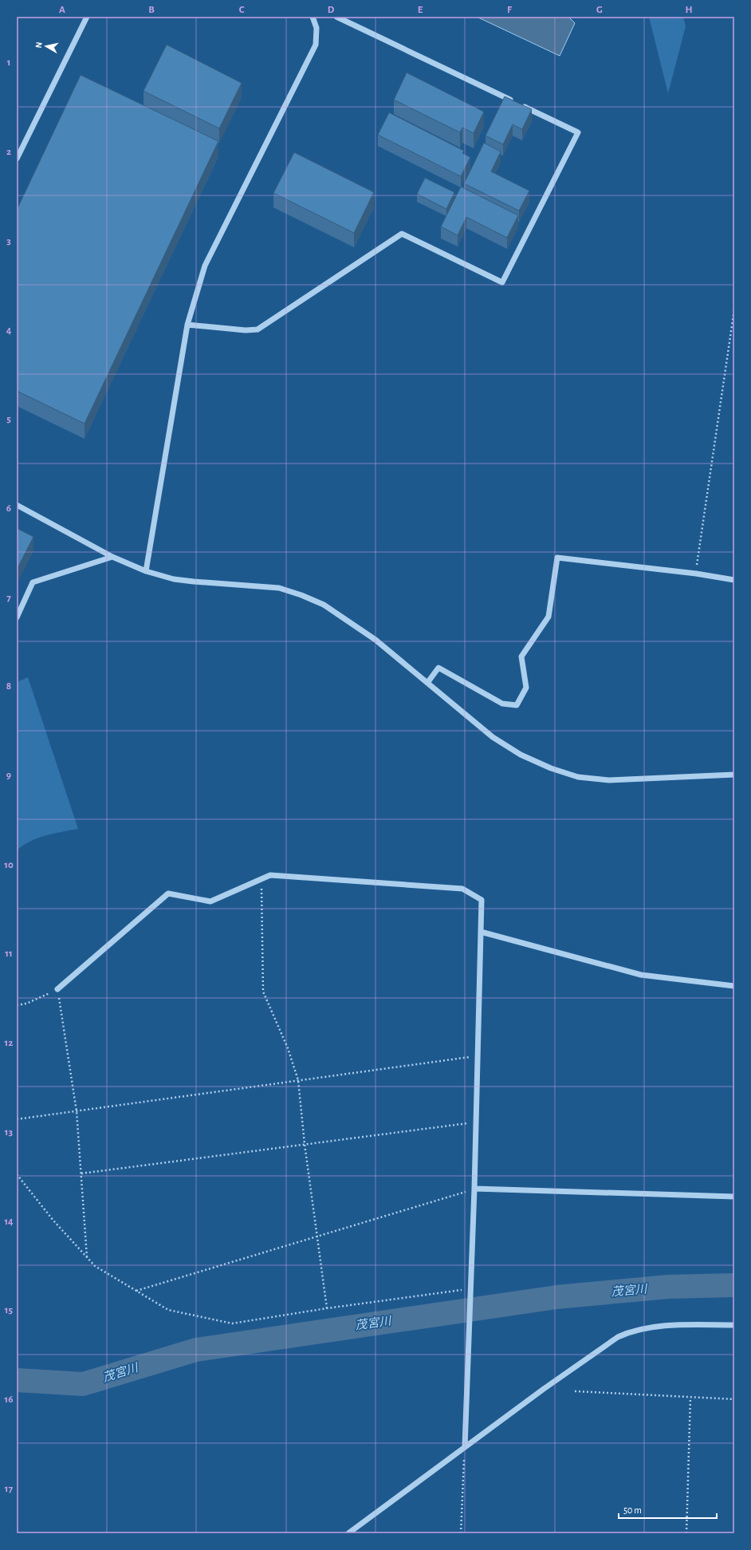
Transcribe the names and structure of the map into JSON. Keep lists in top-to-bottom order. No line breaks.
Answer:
{"water":["茂宮川"],"scale_bar":"50 m","north":"left","grid":{"columns":["A","B","C","D","E","F","G","H"],"rows":["1","2","3","4","5","6","7","8","9","10","11","12","13","14","15","16","17"]}}
